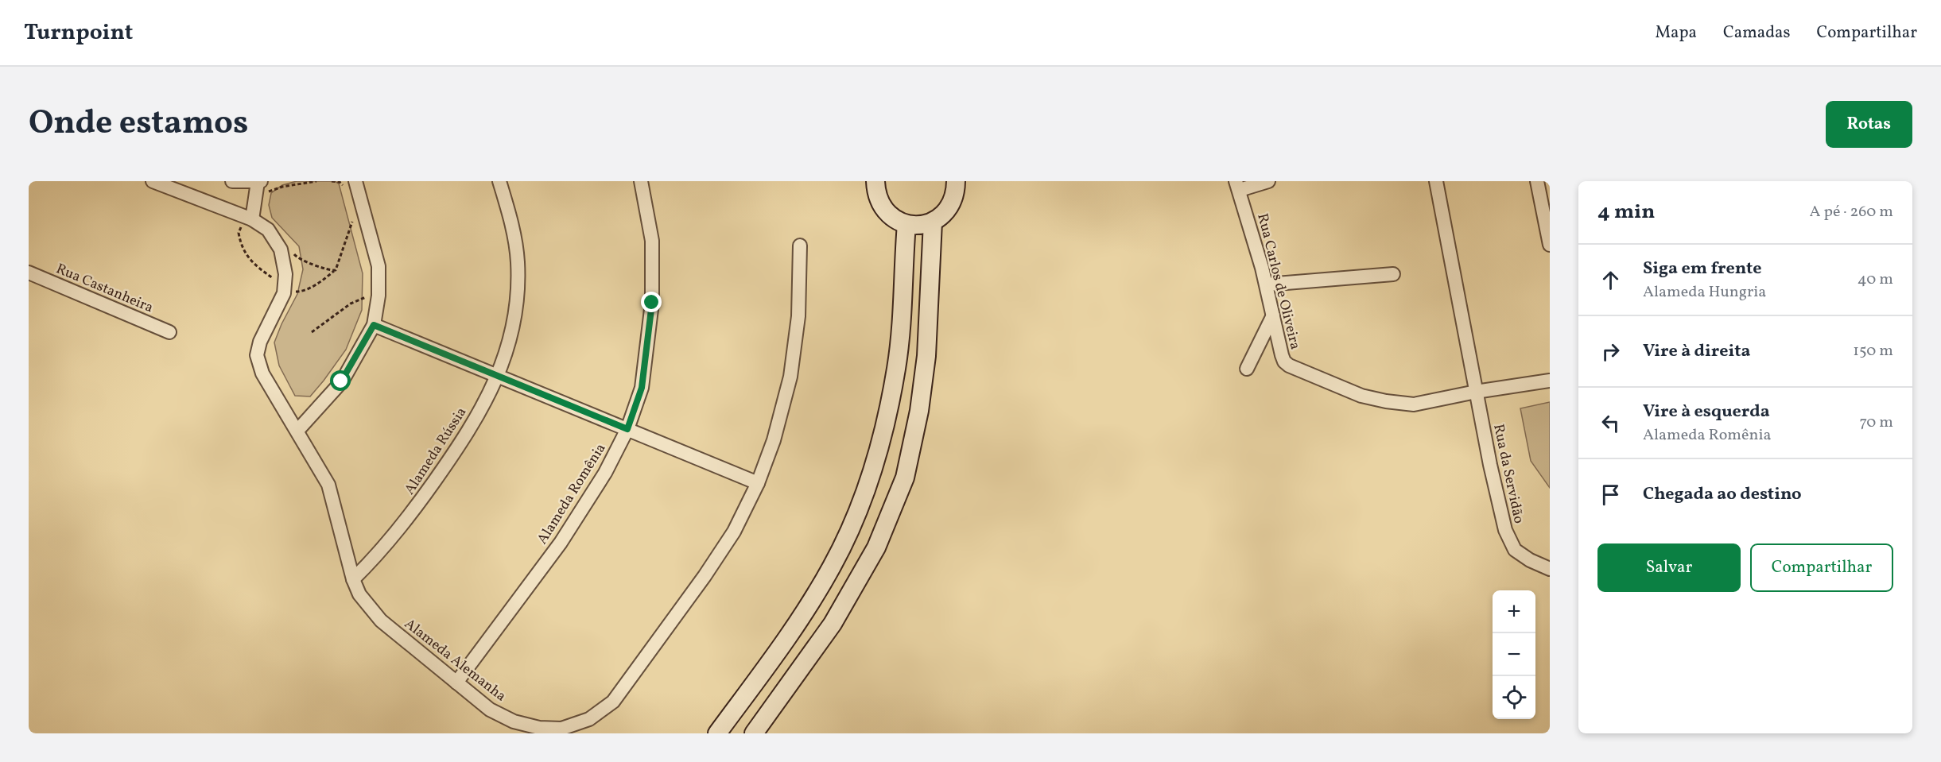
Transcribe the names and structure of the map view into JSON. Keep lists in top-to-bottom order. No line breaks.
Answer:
{"streets":{"street":["Rua Carlos de Oliveira","Rua Castanheira","Alameda Rússia","Rua da Servidão","Alameda Romênia","Alameda Alemanha"]},"crossings":[["Rua Carlos de Oliveira","Rua da Servidão"],["Alameda Rússia","Alameda Alemanha"],["Alameda Romênia","Alameda Alemanha"]],"page":{"header":"Turnpoint","nav":["Mapa","Camadas","Compartilhar"],"title":"Onde estamos","buttons":["Rotas",["Salvar","Compartilhar"]],"heading":["4 min","A pé · 260 m"],"list":[["Siga em frente","Alameda Hungria","40 m"],["Vire à direita","150 m"],["Vire à esquerda","Alameda Romênia","70 m"],"Chegada ao destino"],"map_buttons":["+","−"]}}
